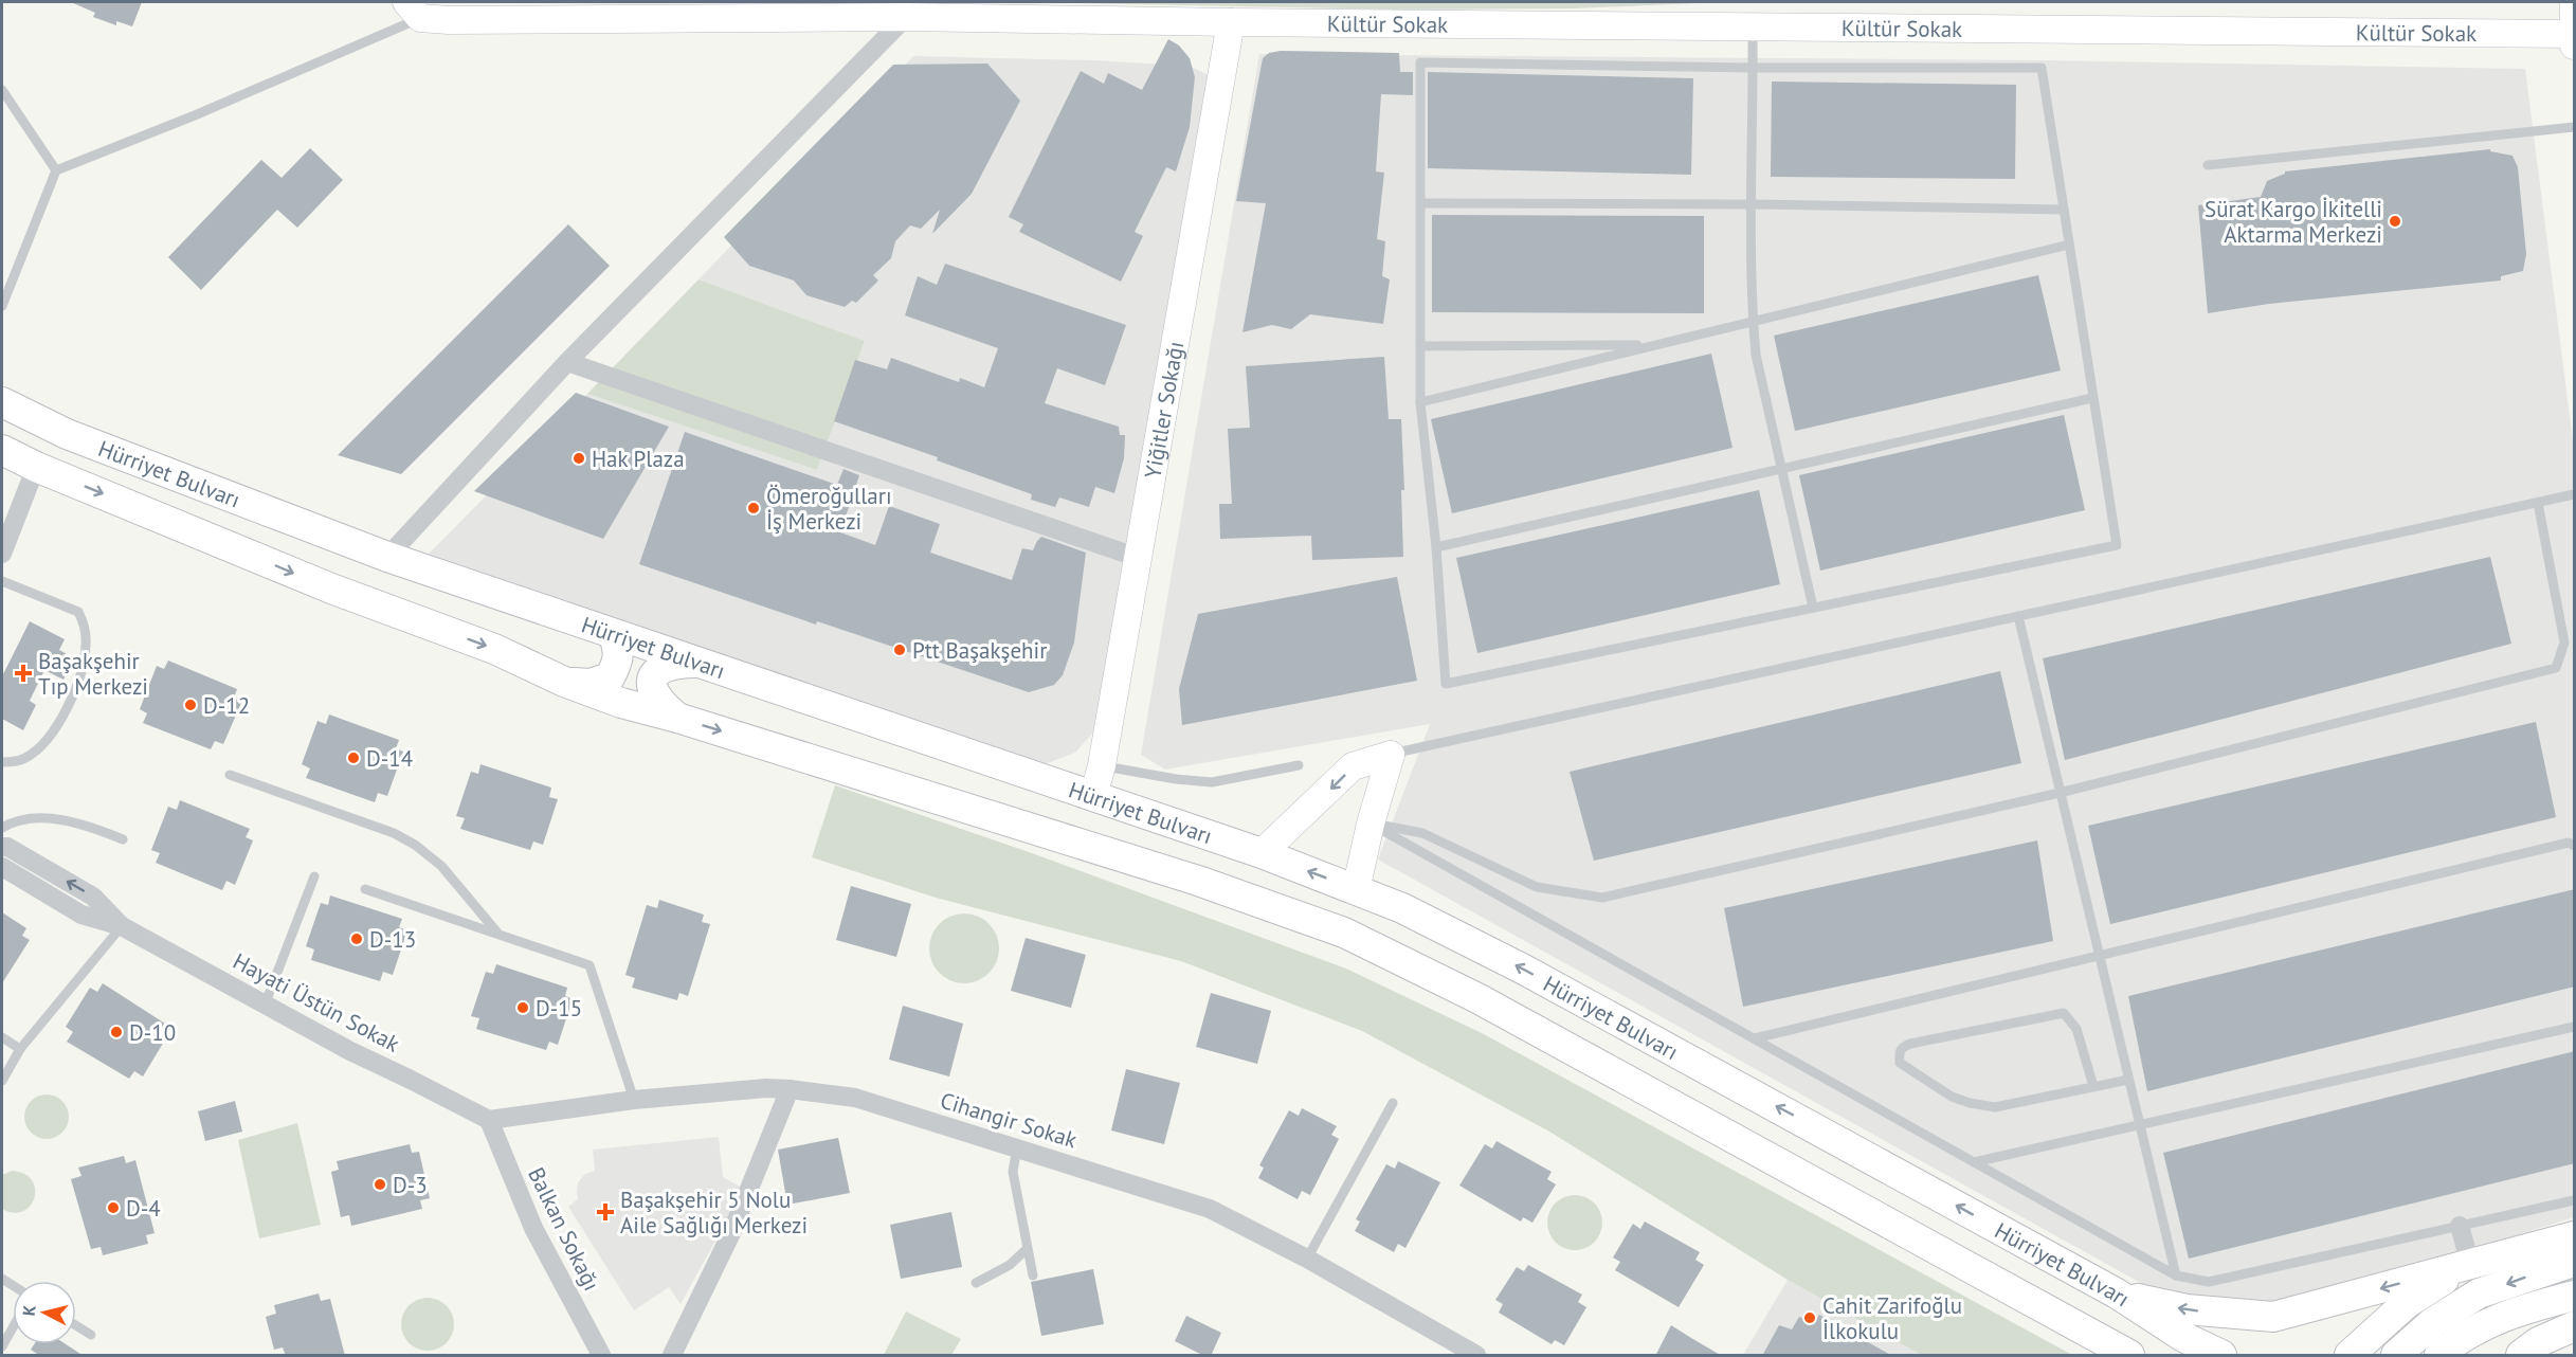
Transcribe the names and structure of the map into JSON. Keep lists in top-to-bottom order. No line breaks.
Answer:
{"streets":{"main road":["Hürriyet Bulvarı"],"street":["Kültür Sokak","Yiğitler Sokağı","Hayati Üstün Sokak","Cihangir Sokak","Balkan Sokağı"]},"crossings":[["Kültür Sokak","Yiğitler Sokağı"],["Yiğitler Sokağı","Hürriyet Bulvarı"],["Hayati Üstün Sokak","Cihangir Sokak"],["Hayati Üstün Sokak","Balkan Sokağı"],["Cihangir Sokak","Balkan Sokağı"]],"places":{"other":["Sürat Kargo İkitelli Aktarma Merkezi","Hak Plaza","Ömeroğulları İş Merkezi","Ptt Başakşehir","D-12","D-14","D-13","D-15","D-10","D-3","D-4","Cahit Zarifoğlu İlkokulu"],"health":["Başakşehir Tıp Merkezi","Başakşehir 5 Nolu Aile Sağlığı Merkezi"]},"north":"left"}
